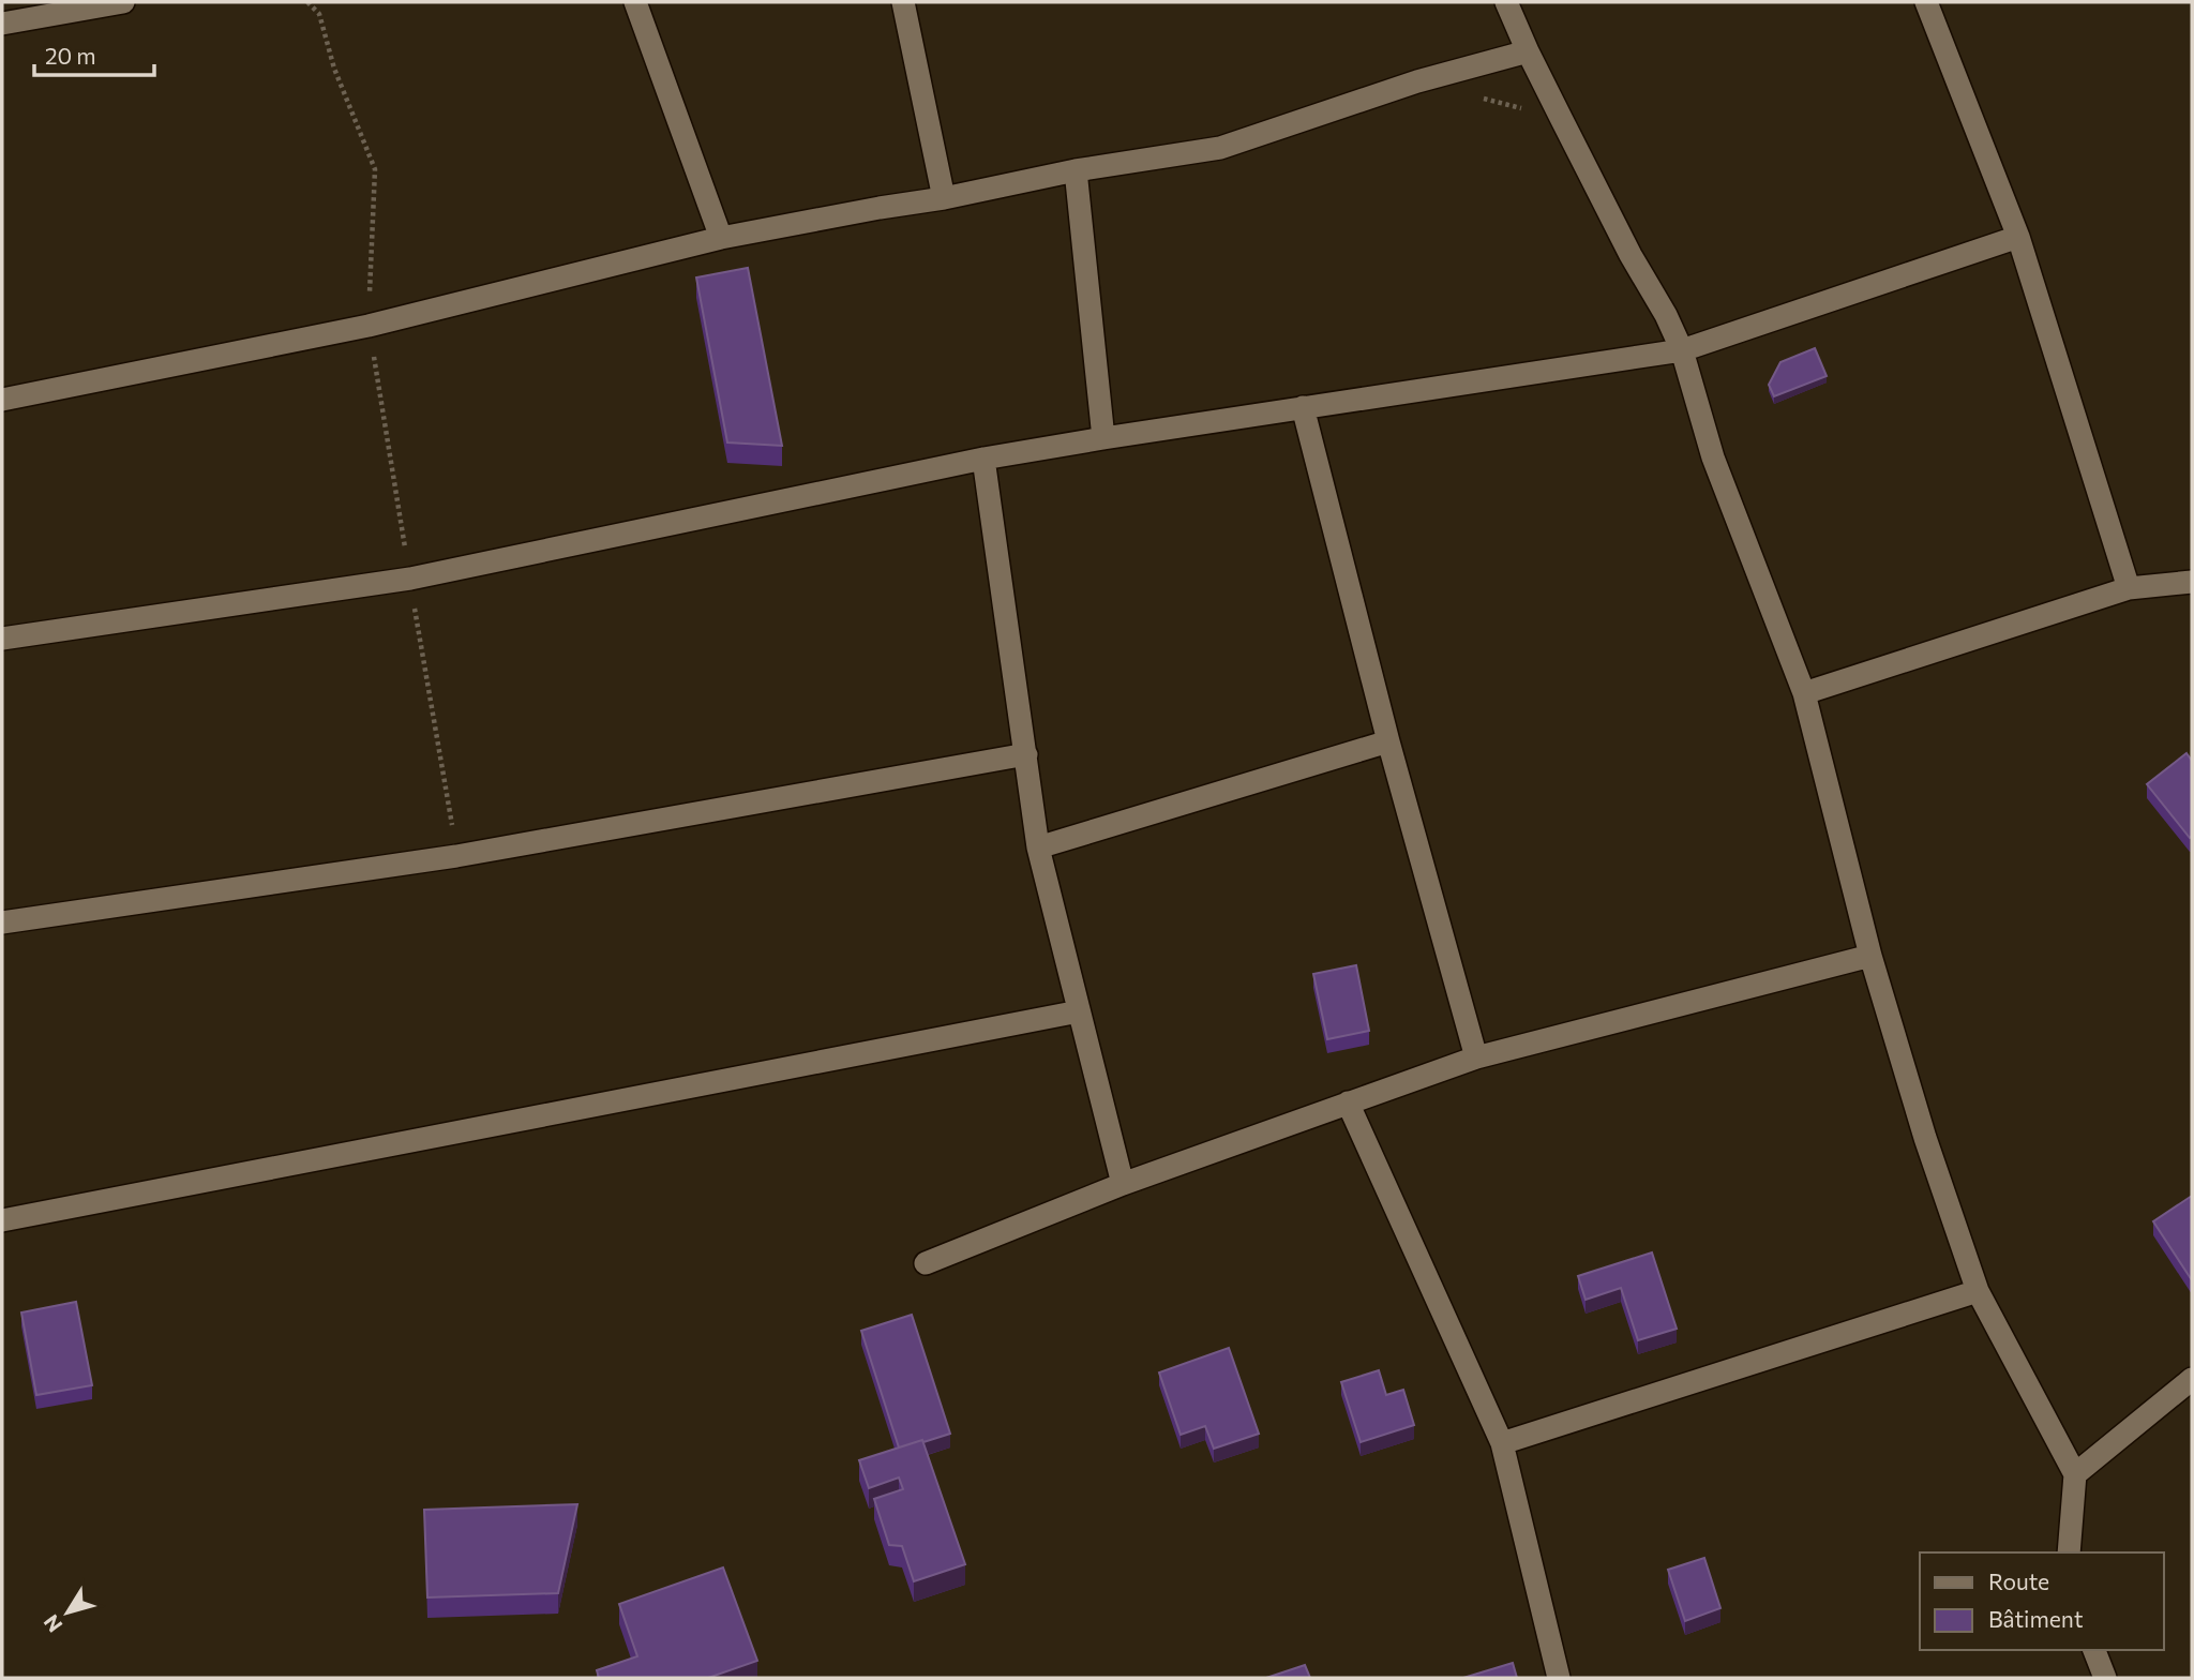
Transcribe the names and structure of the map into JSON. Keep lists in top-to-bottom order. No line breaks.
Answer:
{"legend":["Route","Bâtiment"],"scale_bar":"20 m","north":"bottom left"}
